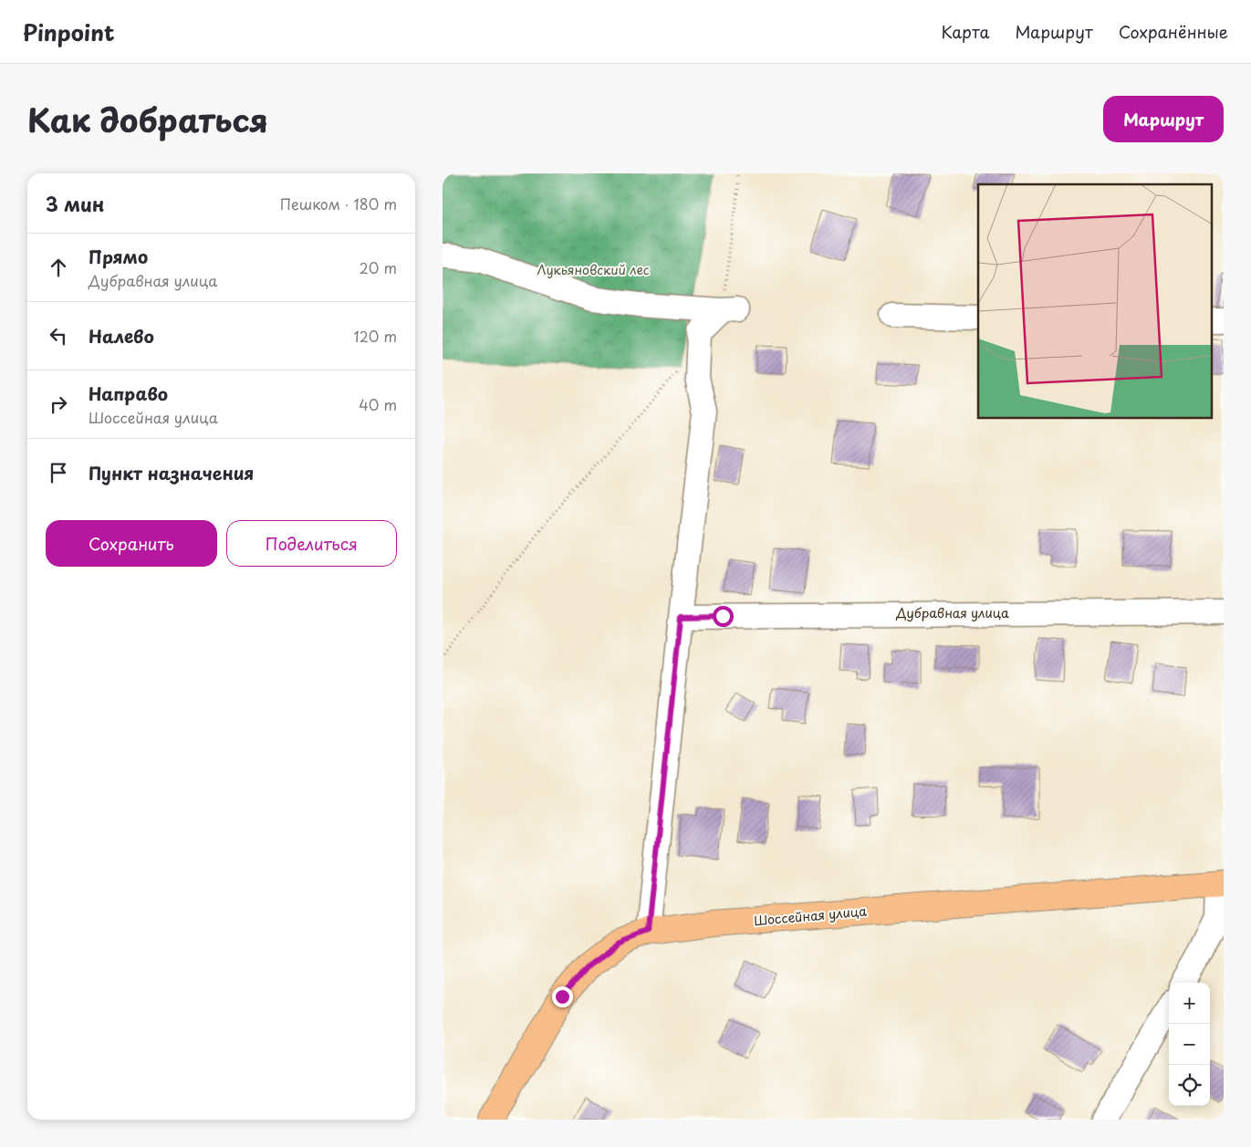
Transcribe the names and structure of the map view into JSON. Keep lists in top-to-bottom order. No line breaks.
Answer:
{"streets":{"main road":["Шоссейная улица"],"street":["Дубравная улица"]},"parks":["Лукьяновский лес"],"page":{"header":"Pinpoint","nav":["Карта","Маршрут","Сохранённые"],"title":"Как добраться","buttons":["Маршрут",["Сохранить","Поделиться"]],"heading":["3 мин","Пешком · 180 m"],"list":[["Прямо","Дубравная улица","20 m"],["Налево","120 m"],["Направо","Шоссейная улица","40 m"],"Пункт назначения"],"map_buttons":["+","−"]}}
